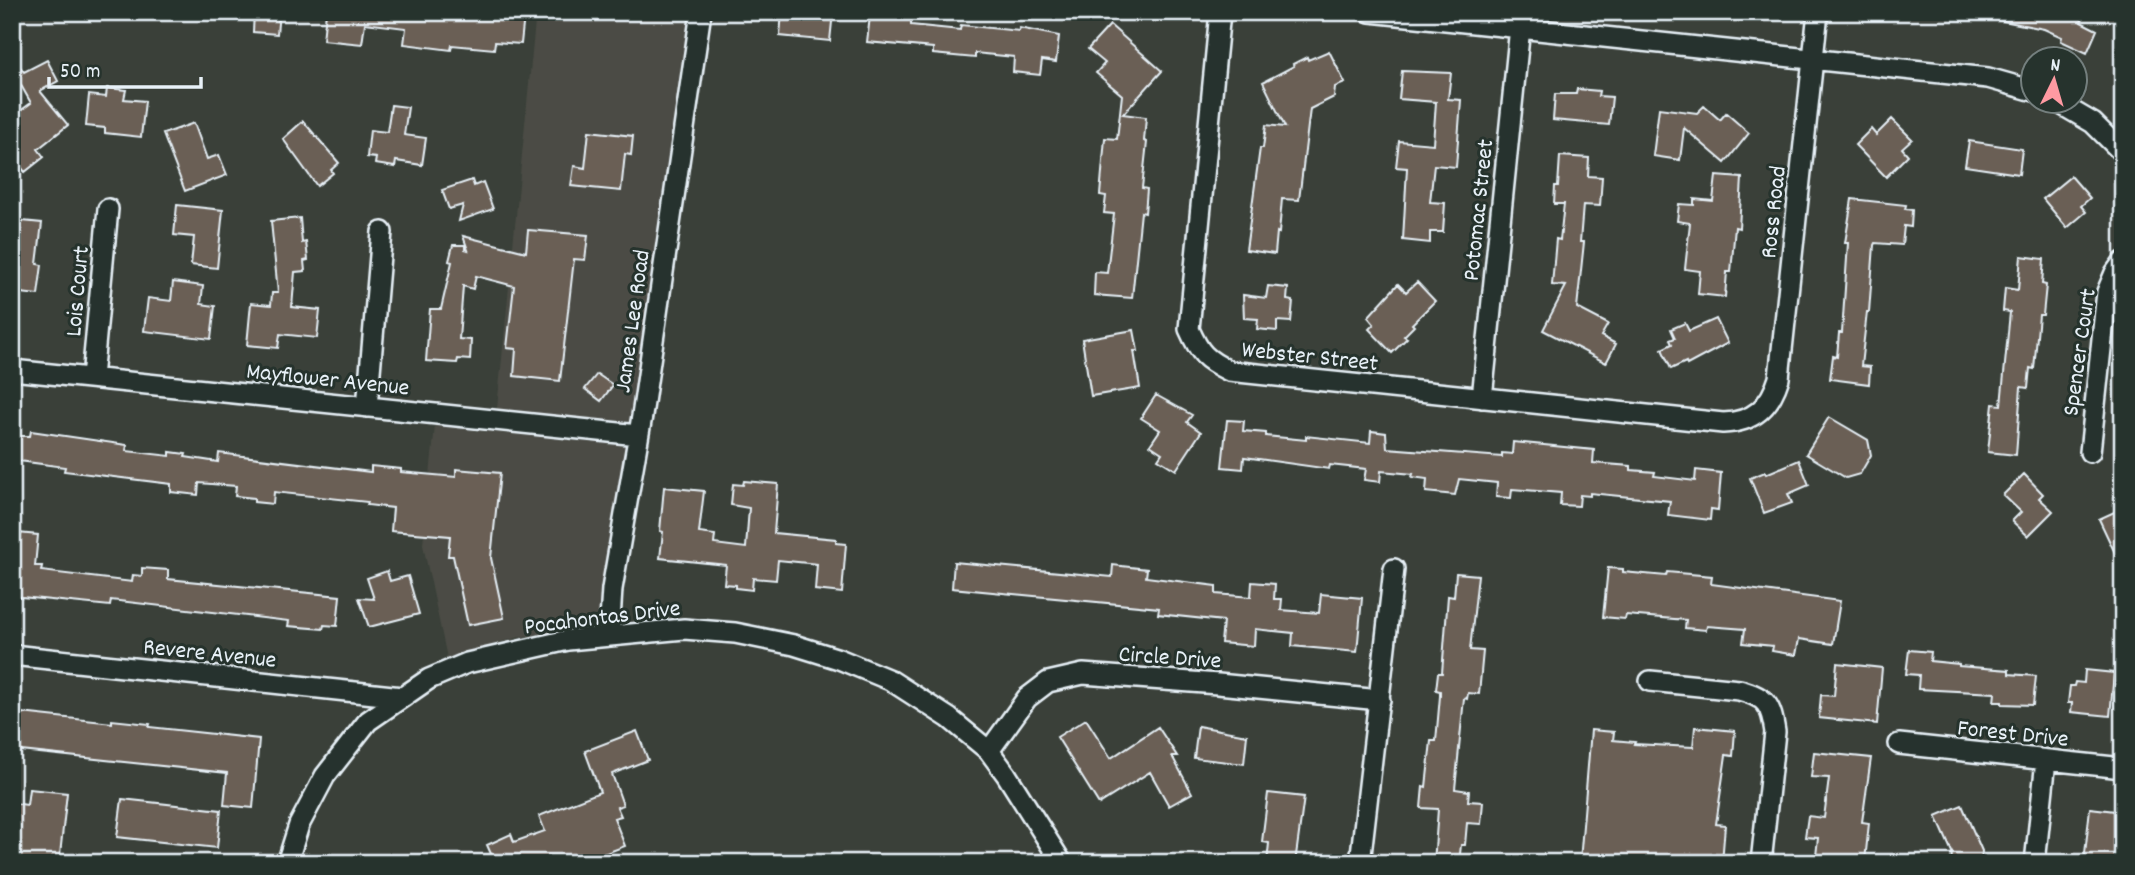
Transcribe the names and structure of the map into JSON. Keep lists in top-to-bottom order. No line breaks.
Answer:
{"streets":{"street":["Potomac Street","Ross Road","Lois Court","James Lee Road","Spencer Court","Webster Street","Mayflower Avenue","Pocahontas Drive","Revere Avenue","Circle Drive","Forest Drive"]},"crossings":[["Potomac Street","Webster Street"],["Ross Road","Webster Street"],["Lois Court","Mayflower Avenue"],["James Lee Road","Mayflower Avenue"],["James Lee Road","Pocahontas Drive"],["Pocahontas Drive","Revere Avenue"],["Pocahontas Drive","Circle Drive"]],"scale_bar":"50 m","north":"top"}
